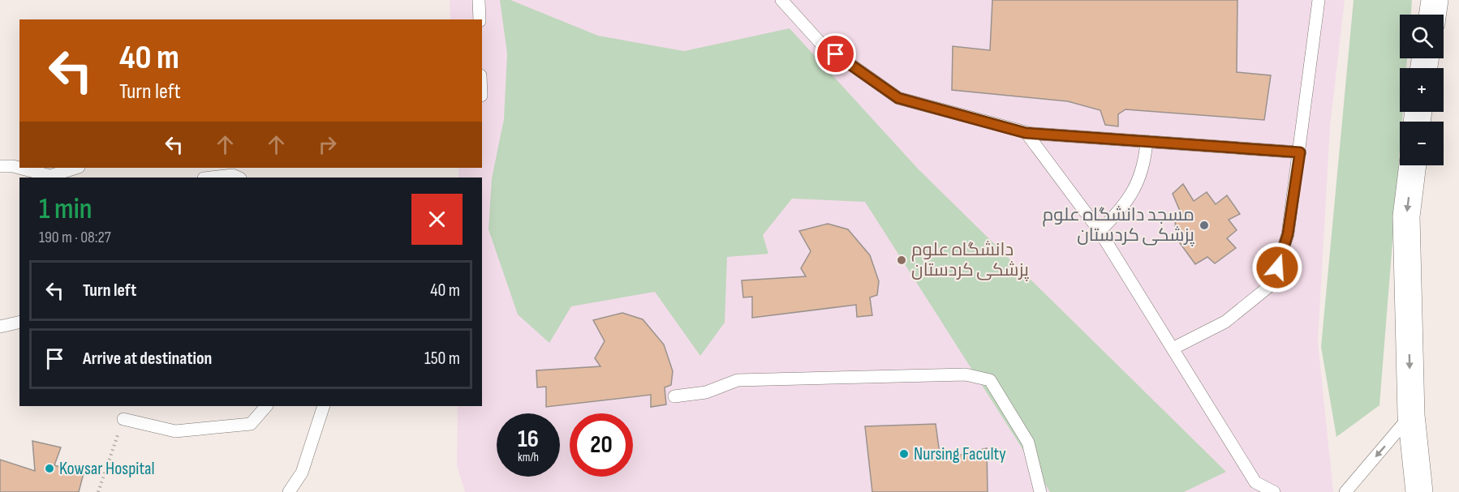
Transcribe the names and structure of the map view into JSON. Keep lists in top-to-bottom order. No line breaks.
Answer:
{"places":["مسجد دانشگاه علوم پزشکی کردستان","دانشگاه علوم پزشکی کردستان","Nursing Faculty","Kowsar Hospital"],"page":{"map_buttons":["+","−"],"turn":["40 m","Turn left"],"heading":["1 min","190 m · 08:27"],"list":[{"name":"Turn left","value":"40 m"},{"name":"Arrive at destination","value":"150 m"}],"speed":"16 km/h","limit":"20"}}
